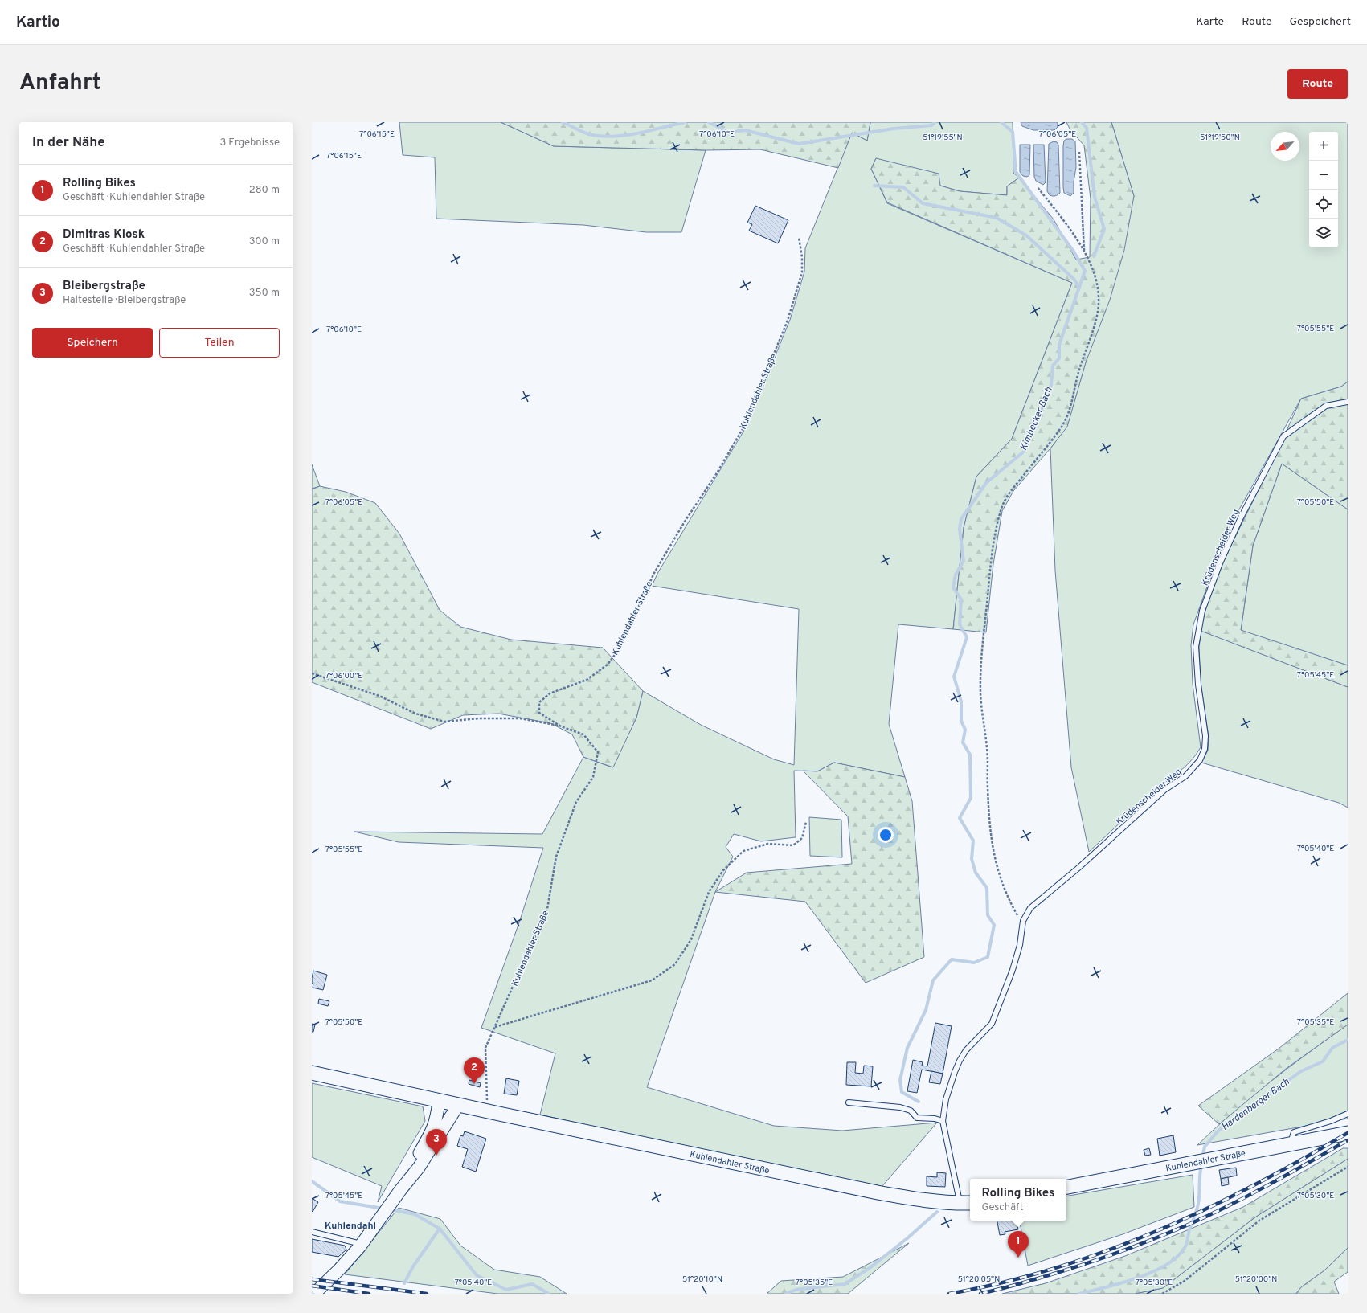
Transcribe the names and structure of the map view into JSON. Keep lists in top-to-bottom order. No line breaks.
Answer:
{"streets":{"main road":["Kuhlendahler Straße"],"lane":["Krüdenscheider Weg"]},"crossings":[["Kuhlendahler Straße","Krüdenscheider Weg"]],"districts":["Kuhlendahl"],"water":["Kimbecker Bach","Hardenberger Bach"],"north":"bottom left","page":{"header":"Kartio","nav":["Karte","Route","Gespeichert"],"title":"Anfahrt","buttons":["Route",["Speichern","Teilen"]],"heading":["In der Nähe","3 Ergebnisse"],"map_buttons":["+","−"],"list":[{"mark":"1","name":"Rolling Bikes","note":"Geschäft · Kuhlendahler Straße","value":"280 m"},{"mark":"2","name":"Dimitras Kiosk","note":"Geschäft · Kuhlendahler Straße","value":"300 m"},{"mark":"3","name":"Bleibergstraße","note":"Haltestelle · Bleibergstraße","value":"350 m"}],"pins":["2","3","1"],"popup":["Rolling Bikes","Geschäft"]},"coordinates":["7°06'15\"E","7°06'10\"E","7°06'05\"E","51°19'55\"N","51°19'50\"N","7°05'55\"E","7°05'50\"E","7°05'45\"E","7°06'00\"E","7°05'40\"E","7°05'35\"E","7°05'30\"E","51°20'10\"N","51°20'05\"N","51°20'00\"N"]}
